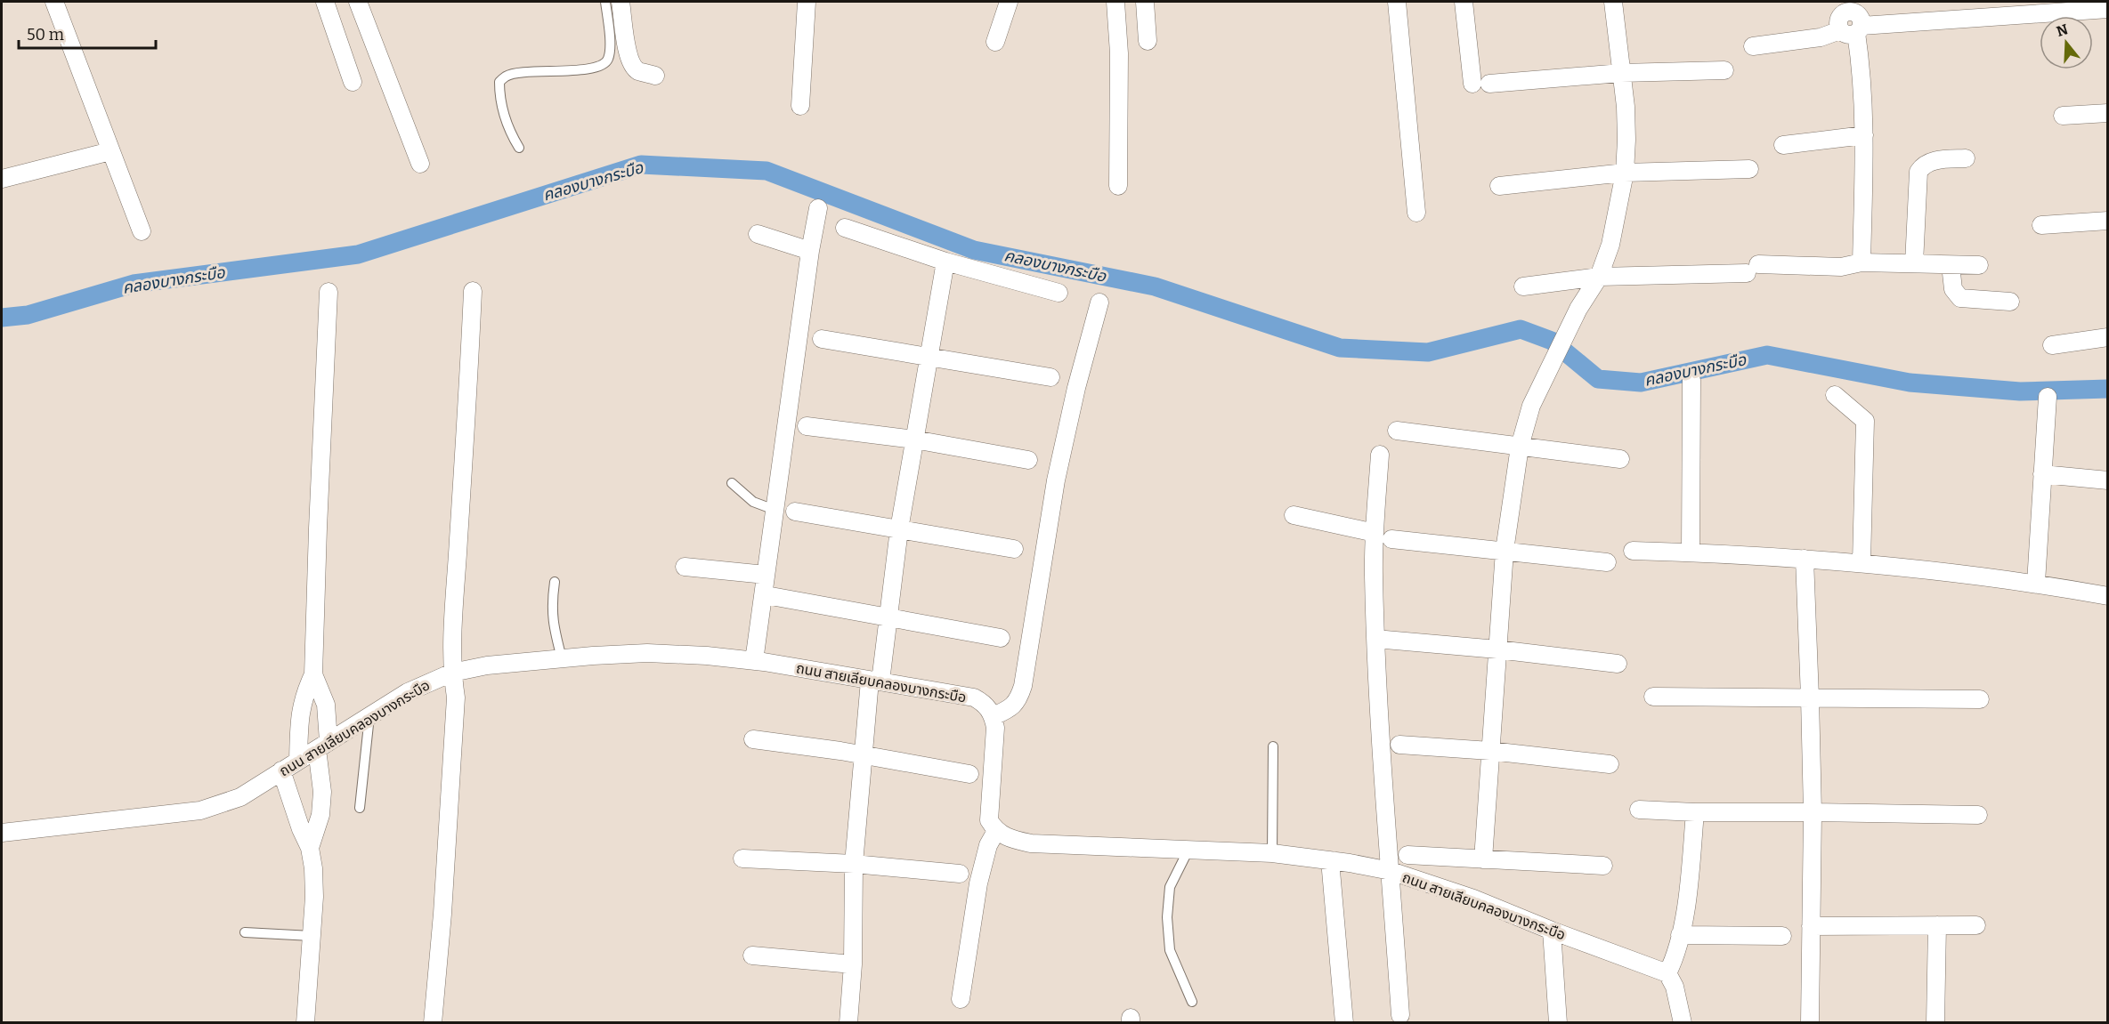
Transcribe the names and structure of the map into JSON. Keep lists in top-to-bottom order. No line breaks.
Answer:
{"streets":{"street":["ถนน สายเลียบคลองบางกระบือ"]},"water":["คลองบางกระบือ"],"scale_bar":"50 m","north":"top"}
